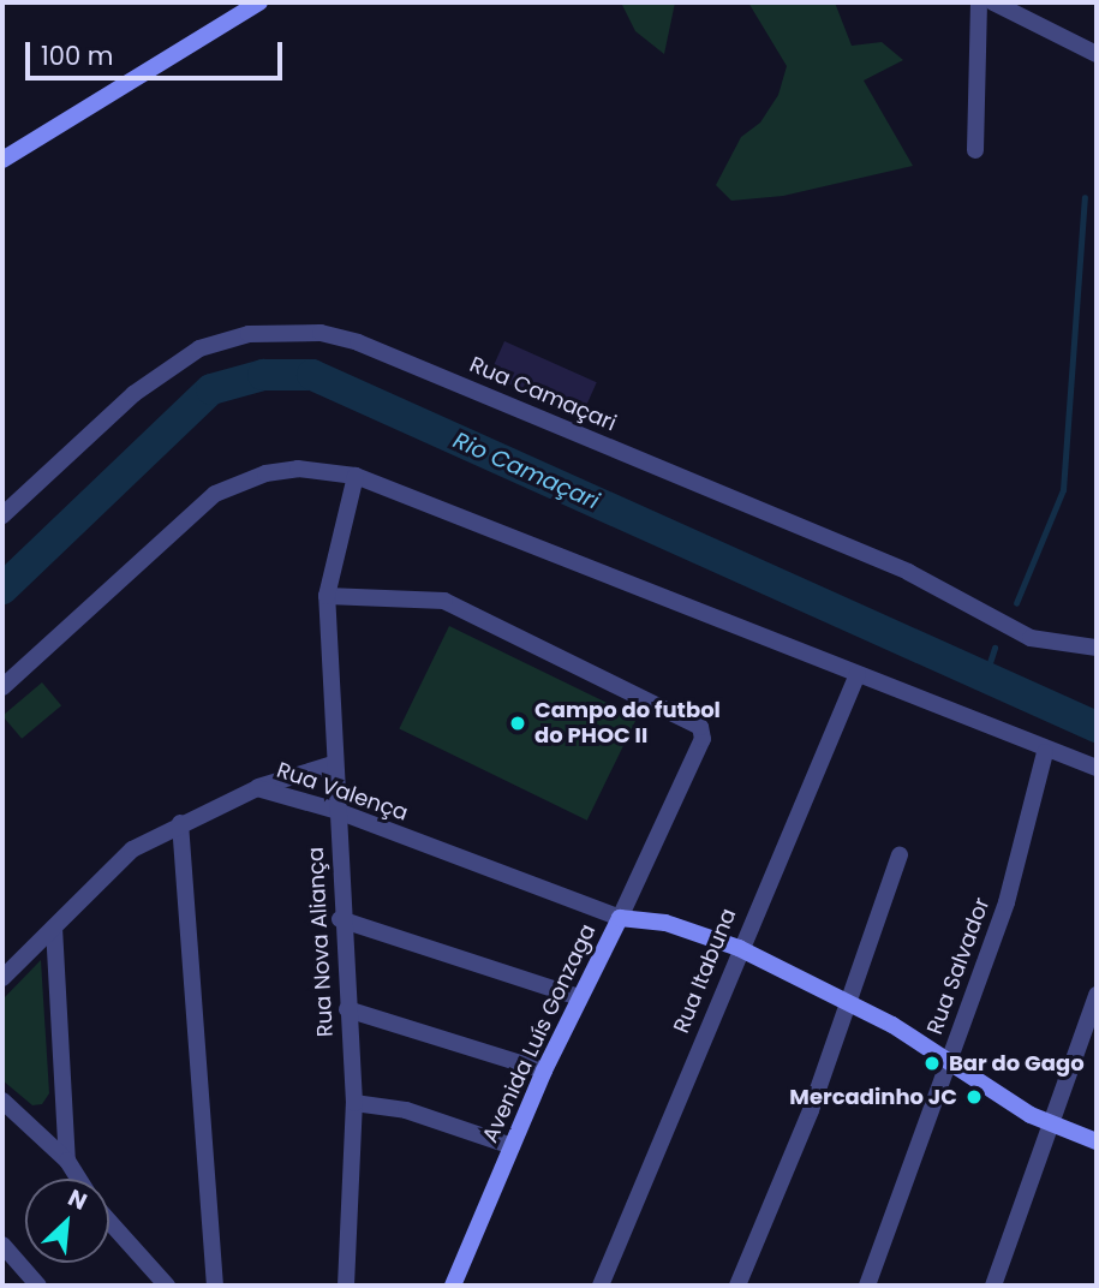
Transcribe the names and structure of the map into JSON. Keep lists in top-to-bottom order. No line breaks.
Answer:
{"streets":{"street":["Rua Camaçari","Rua Valença","Rua Nova Aliança","Rua Salvador","Rua Itabuna","Avenida Luís Gonzaga"]},"crossings":[["Rua Valença","Rua Nova Aliança"],["Rua Valença","Avenida Luís Gonzaga"],["Rua Salvador","Avenida Luís Gonzaga"],["Rua Itabuna","Avenida Luís Gonzaga"]],"water":["Rio Camaçari"],"places":["Campo do futbol do PHOC II","Bar do Gago","Mercadinho JC"],"scale_bar":"100 m","north":"top right"}
